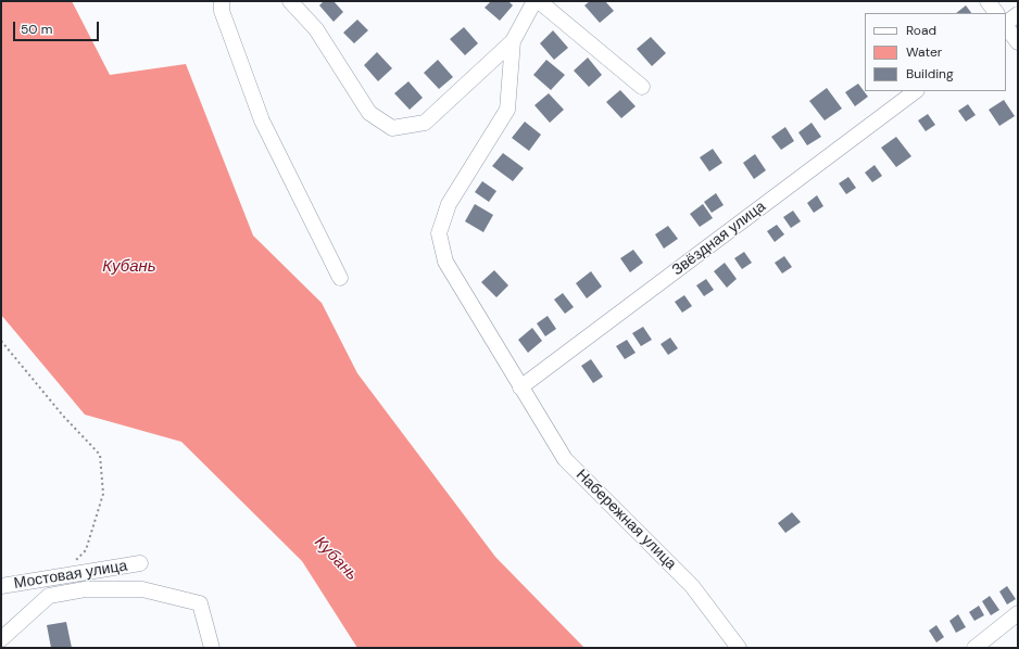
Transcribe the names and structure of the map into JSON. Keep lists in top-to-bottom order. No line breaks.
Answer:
{"streets":{"street":["Звёздная улица","Набережная улица","Мостовая улица"]},"crossings":[["Звёздная улица","Набережная улица"]],"water":["Кубань"],"legend":["Road","Water","Building"],"scale_bar":"50 m"}
